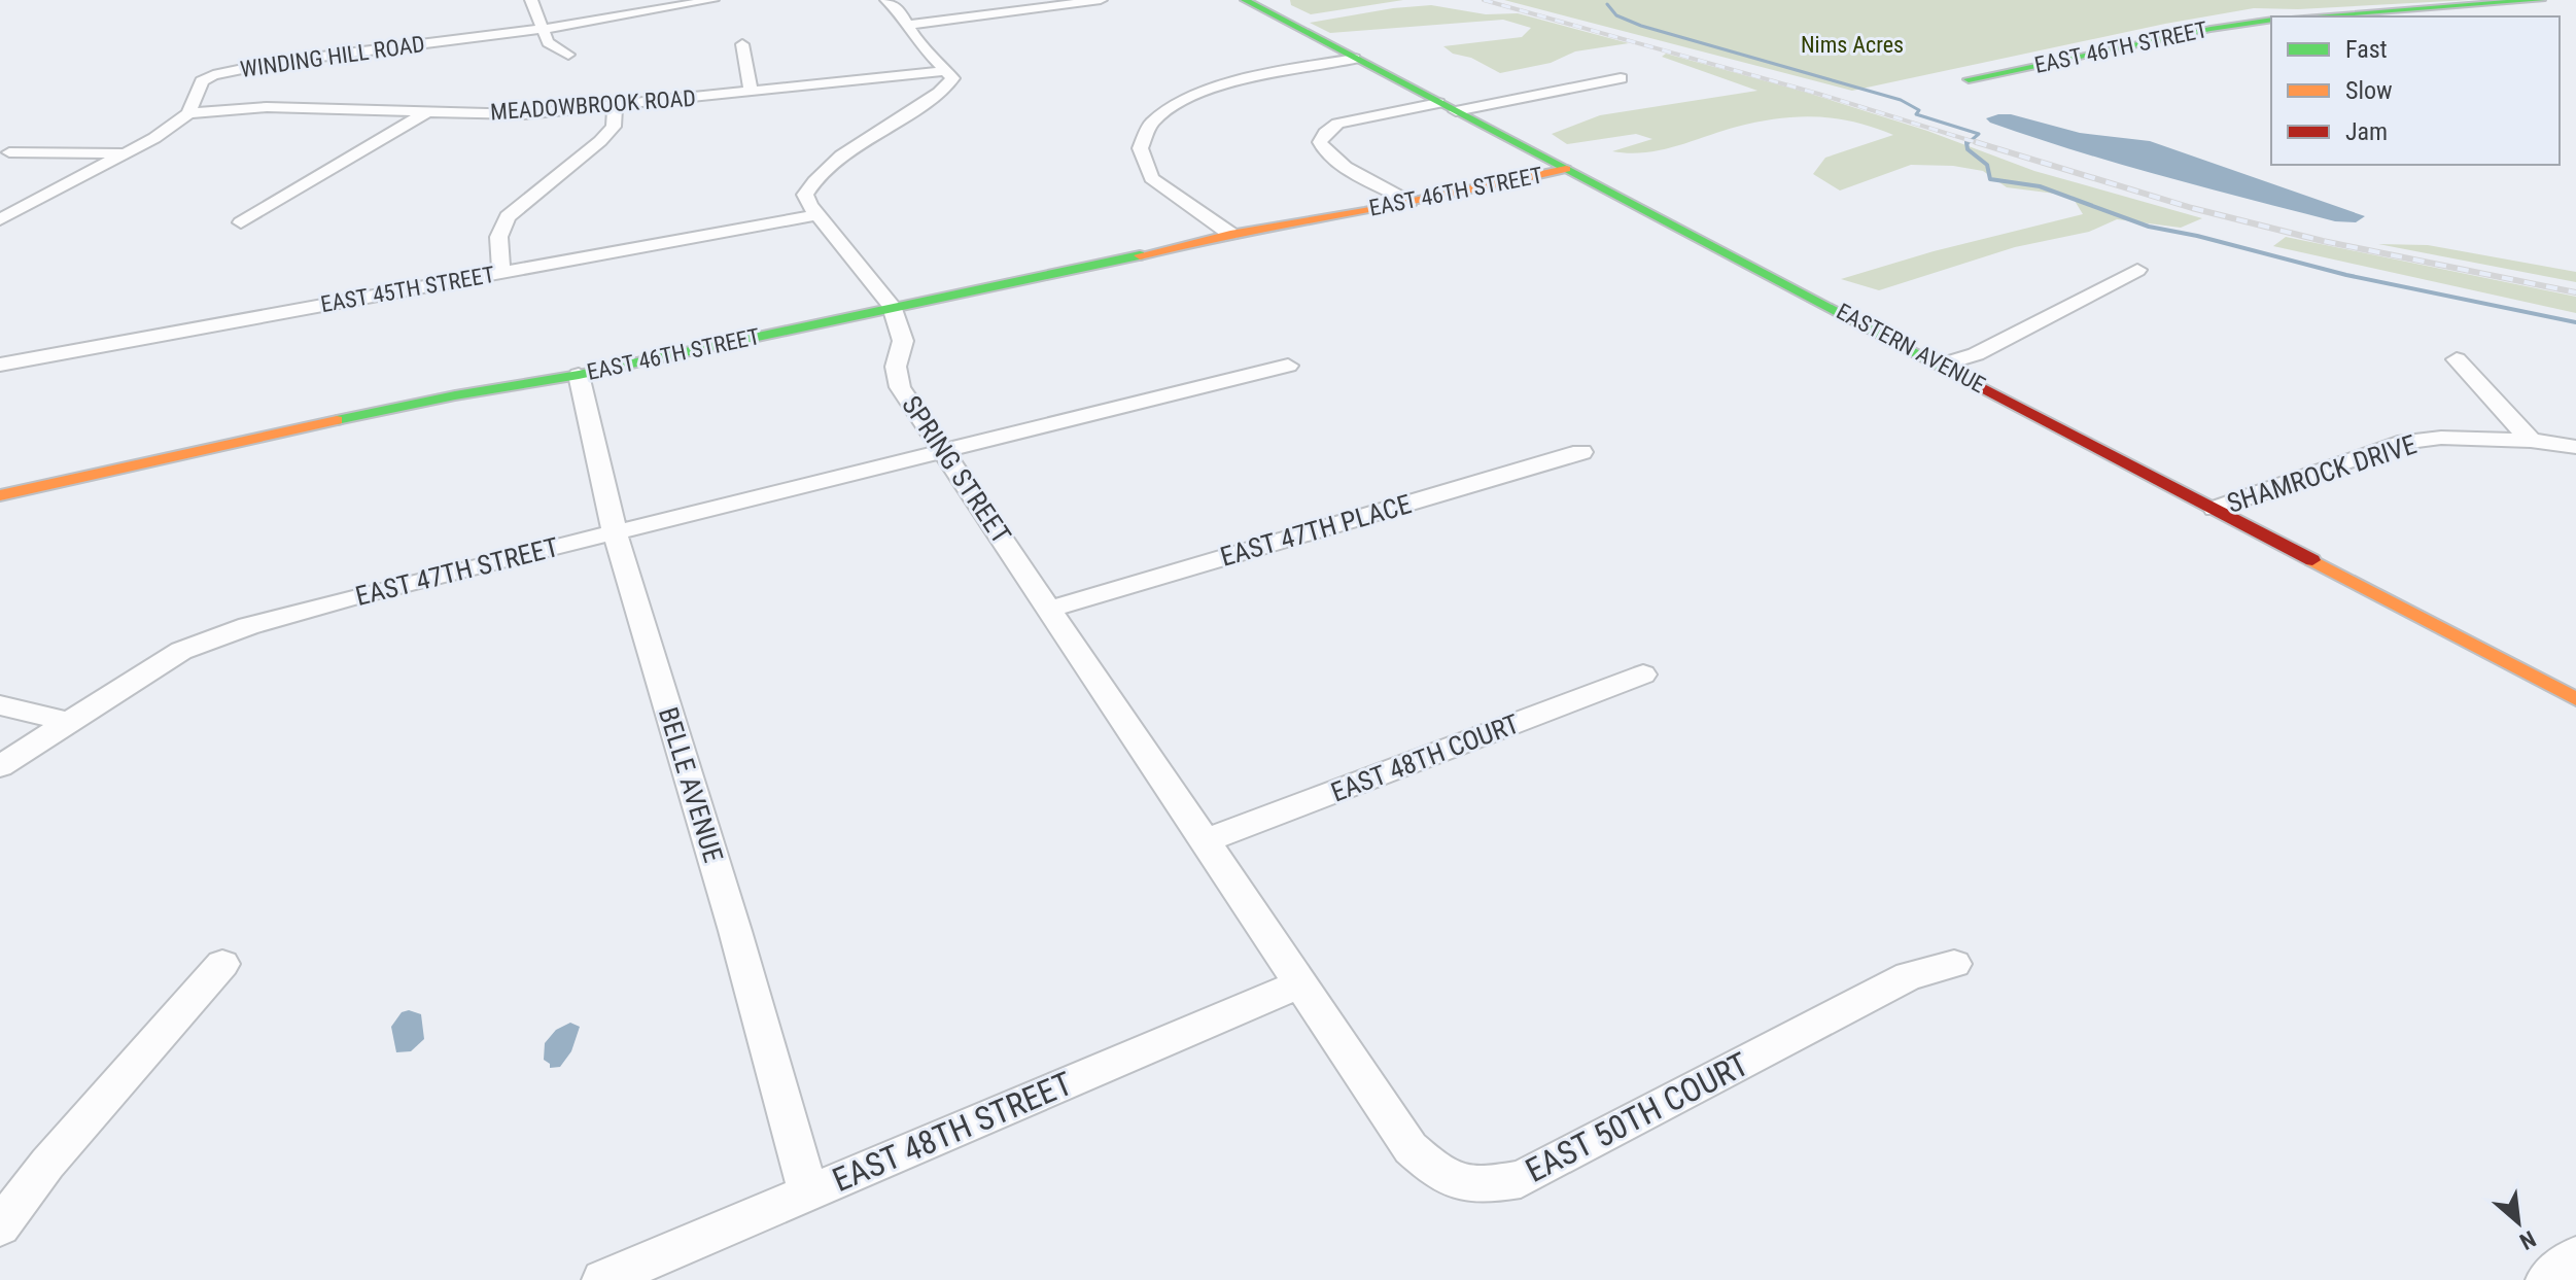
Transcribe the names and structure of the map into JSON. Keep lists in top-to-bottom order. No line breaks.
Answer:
{"streets":{"street":["EAST 46TH STREET","WINDING HILL ROAD","MEADOWBROOK ROAD","EAST 45TH STREET","EASTERN AVENUE","SPRING STREET","SHAMROCK DRIVE","EAST 47TH PLACE","EAST 47TH STREET","EAST 48TH COURT","BELLE AVENUE","EAST 50TH COURT","EAST 48TH STREET"]},"crossings":[["EAST 46TH STREET","EASTERN AVENUE"],["EAST 46TH STREET","SPRING STREET"],["EAST 46TH STREET","BELLE AVENUE"],["WINDING HILL ROAD","MEADOWBROOK ROAD"],["EAST 45TH STREET","SPRING STREET"],["EASTERN AVENUE","SHAMROCK DRIVE"],["SPRING STREET","EAST 47TH PLACE"],["SPRING STREET","EAST 47TH STREET"],["SPRING STREET","EAST 48TH COURT"],["SPRING STREET","EAST 50TH COURT"],["SPRING STREET","EAST 48TH STREET"],["EAST 47TH STREET","BELLE AVENUE"],["BELLE AVENUE","EAST 48TH STREET"],["EAST 50TH COURT","EAST 48TH STREET"]],"parks":["Nims Acres"],"legend":["Fast","Slow","Jam"],"north":"bottom right"}
